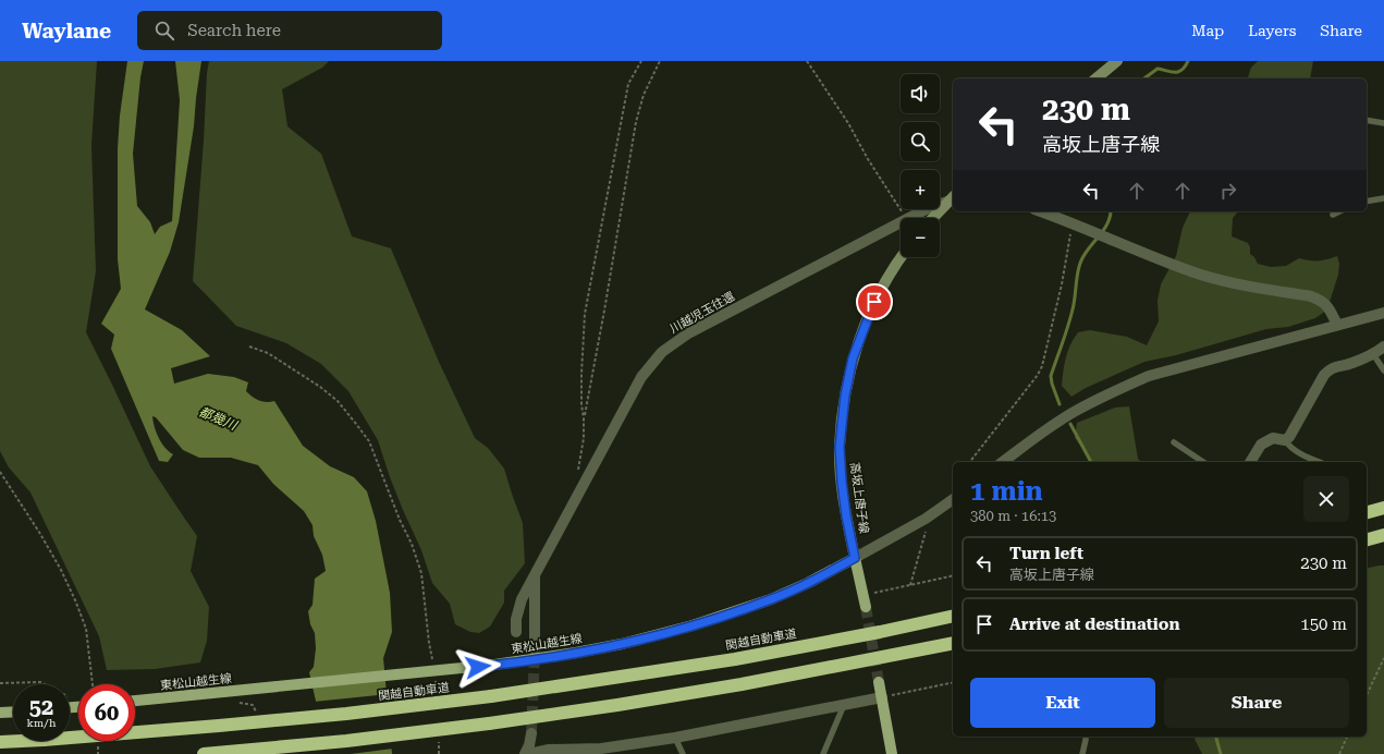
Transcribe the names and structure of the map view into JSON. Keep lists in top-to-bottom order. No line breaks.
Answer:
{"streets":{"highway":["関越自動車道"],"main road":["高坂上唐子線","東松山越生線"],"street":["川越児玉往還"]},"crossings":[["高坂上唐子線","東松山越生線"]],"water":["都幾川"],"page":{"header":"Waylane","search":"Search here","nav":["Map","Layers","Share"],"map_buttons":["+","−"],"turn":["230 m","高坂上唐子線"],"heading":["1 min","380 m · 16:13"],"list":[{"name":"Turn left","note":"高坂上唐子線","value":"230 m"},{"name":"Arrive at destination","value":"150 m"}],"buttons":["Exit","Share"],"speed":"52 km/h","limit":"60"}}
